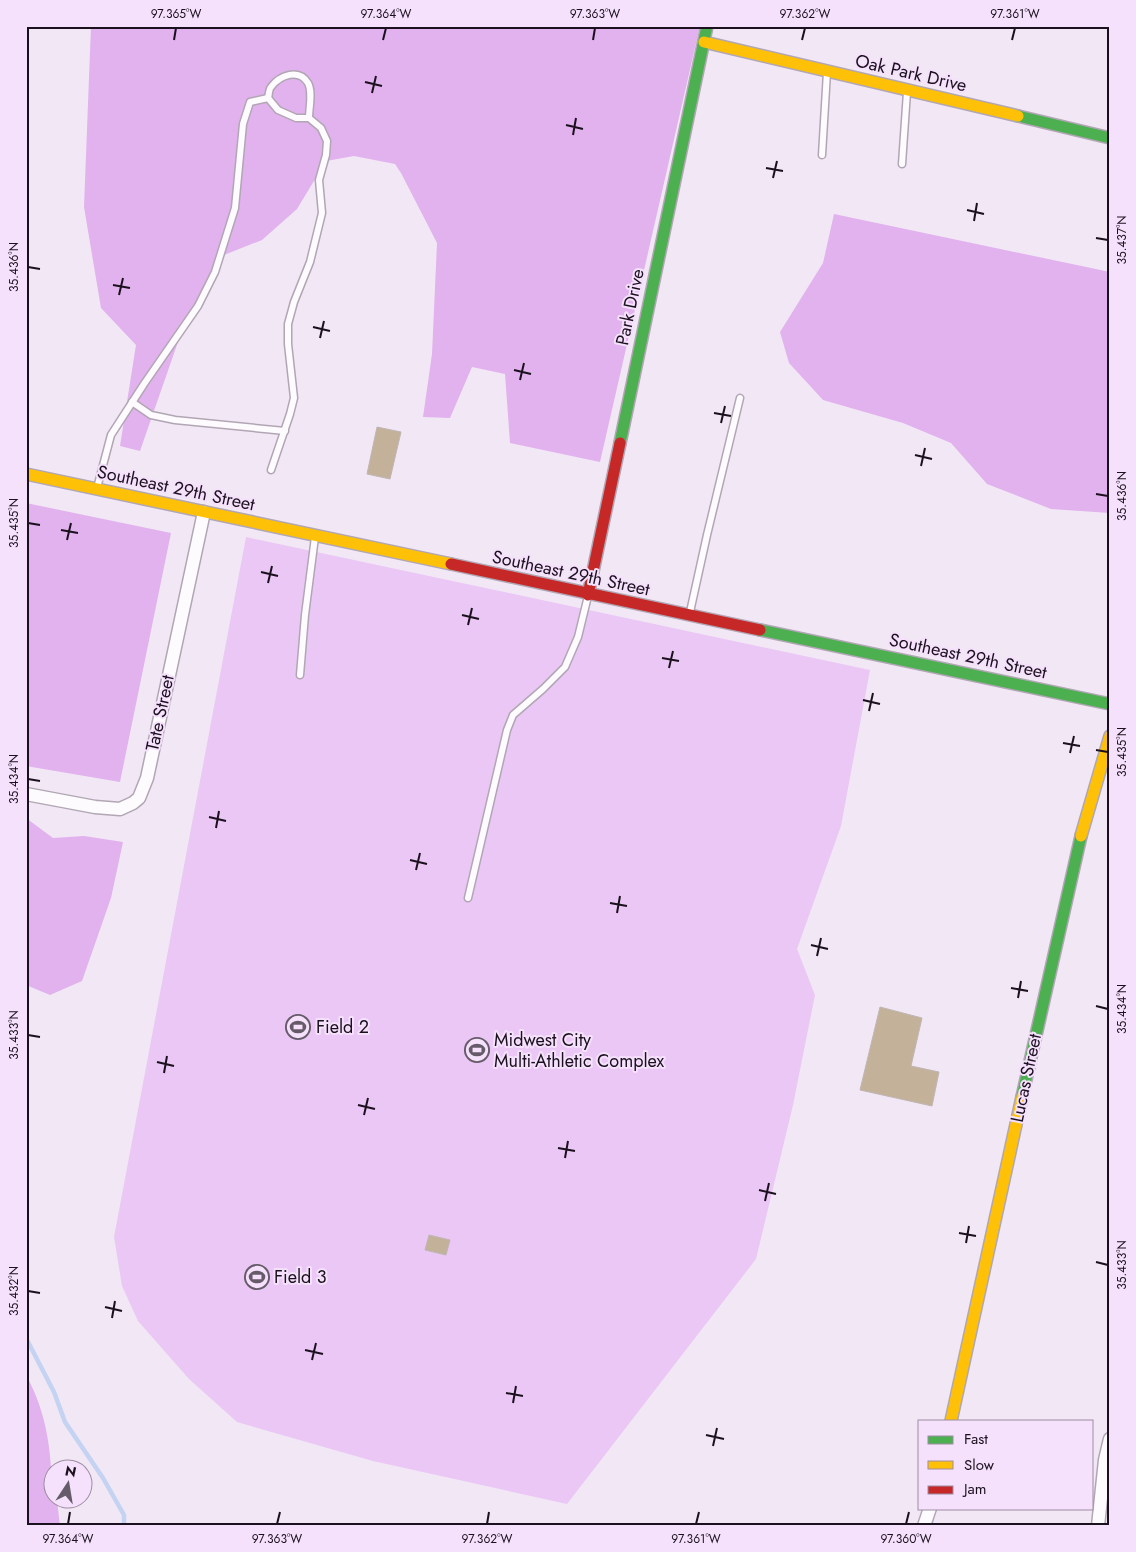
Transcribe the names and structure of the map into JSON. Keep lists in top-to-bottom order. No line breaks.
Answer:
{"streets":{"street":["Oak Park Drive","Park Drive","Southeast 29th Street","Tate Street","Lucas Street"]},"crossings":[["Oak Park Drive","Park Drive"],["Park Drive","Southeast 29th Street"],["Southeast 29th Street","Tate Street"]],"places":{"sports":["Field 2","Midwest City Multi-Athletic Complex","Field 3"]},"legend":["Fast","Slow","Jam"],"north":"top","coordinates":["97.365°W","97.364°W","97.363°W","97.362°W","97.361°W","35.437°N","35.436°N","35.435°N","35.434°N","35.433°N","35.432°N","97.360°W"]}
